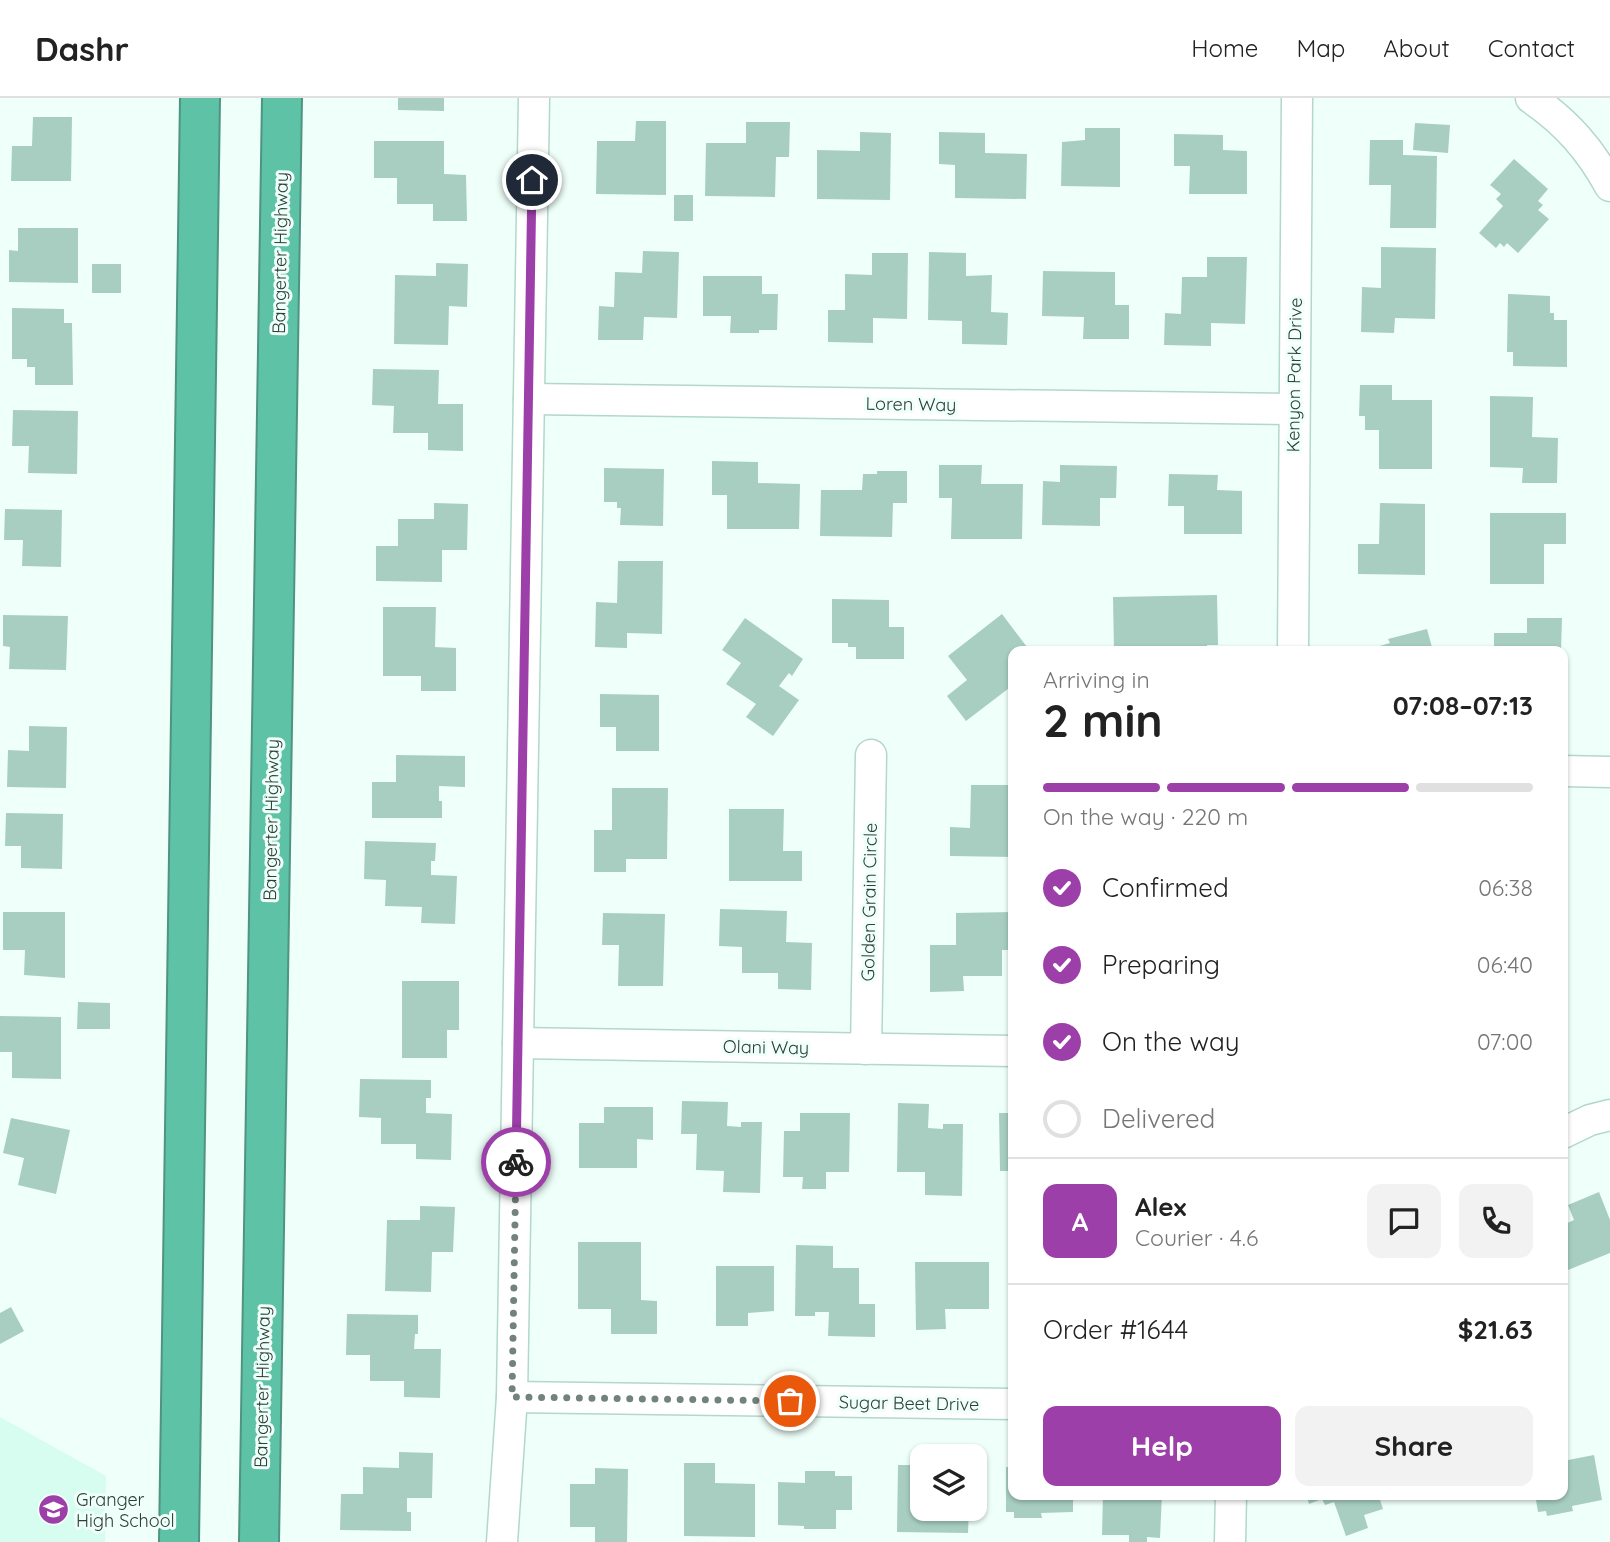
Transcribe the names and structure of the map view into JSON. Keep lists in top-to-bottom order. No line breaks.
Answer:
{"streets":{"highway":["Bangerter Highway"],"street":["Kenyon Park Drive","Loren Way","Golden Grain Circle","Olani Way","Sugar Beet Drive"]},"crossings":[["Kenyon Park Drive","Loren Way"],["Golden Grain Circle","Olani Way"]],"places":{"school or university":["Granger High School"]},"page":{"header":"Dashr","nav":["Home","Map","About","Contact"],"heading":["2 min","Arriving in","07:08–07:13"],"panel":["Alex","Courier · 4.6","Order #1644","$21.63"],"bar":"On the way · 220 m","list":[["Confirmed","06:38"],["Preparing","06:40"],["On the way","07:00"],"Delivered"],"round":"A","buttons":["Help","Share"]}}
